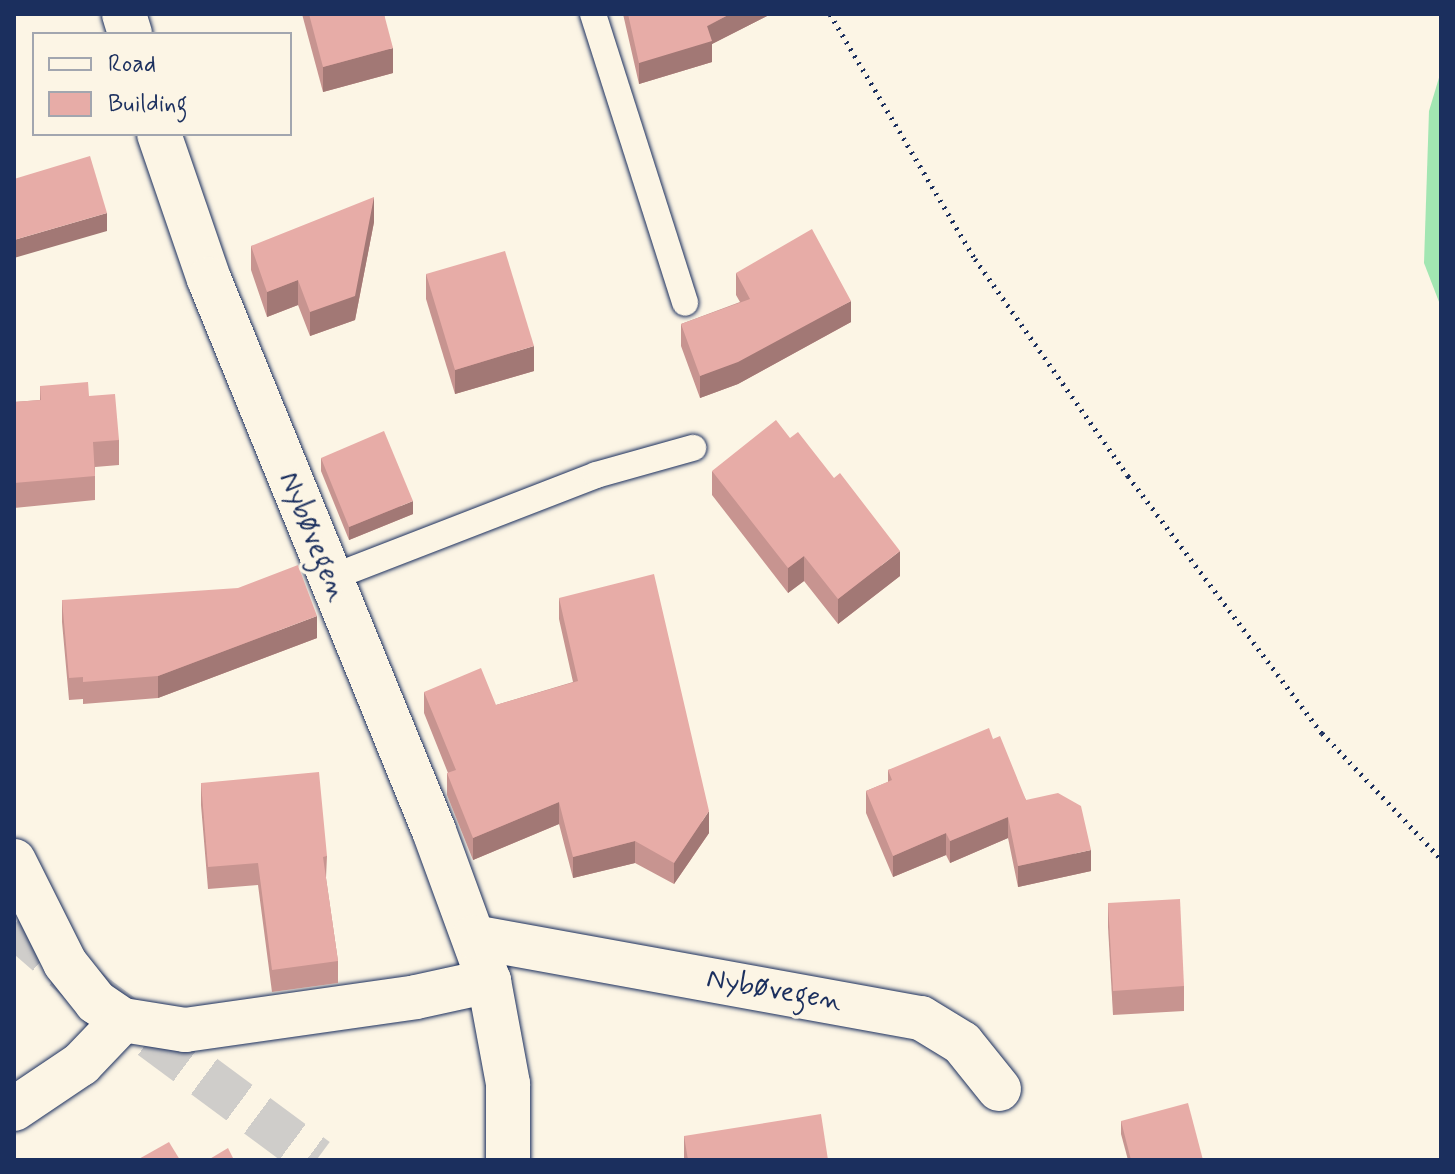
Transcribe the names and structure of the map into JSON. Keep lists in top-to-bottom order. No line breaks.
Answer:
{"streets":{"street":["Nybøvegen"]},"legend":["Road","Building"]}
